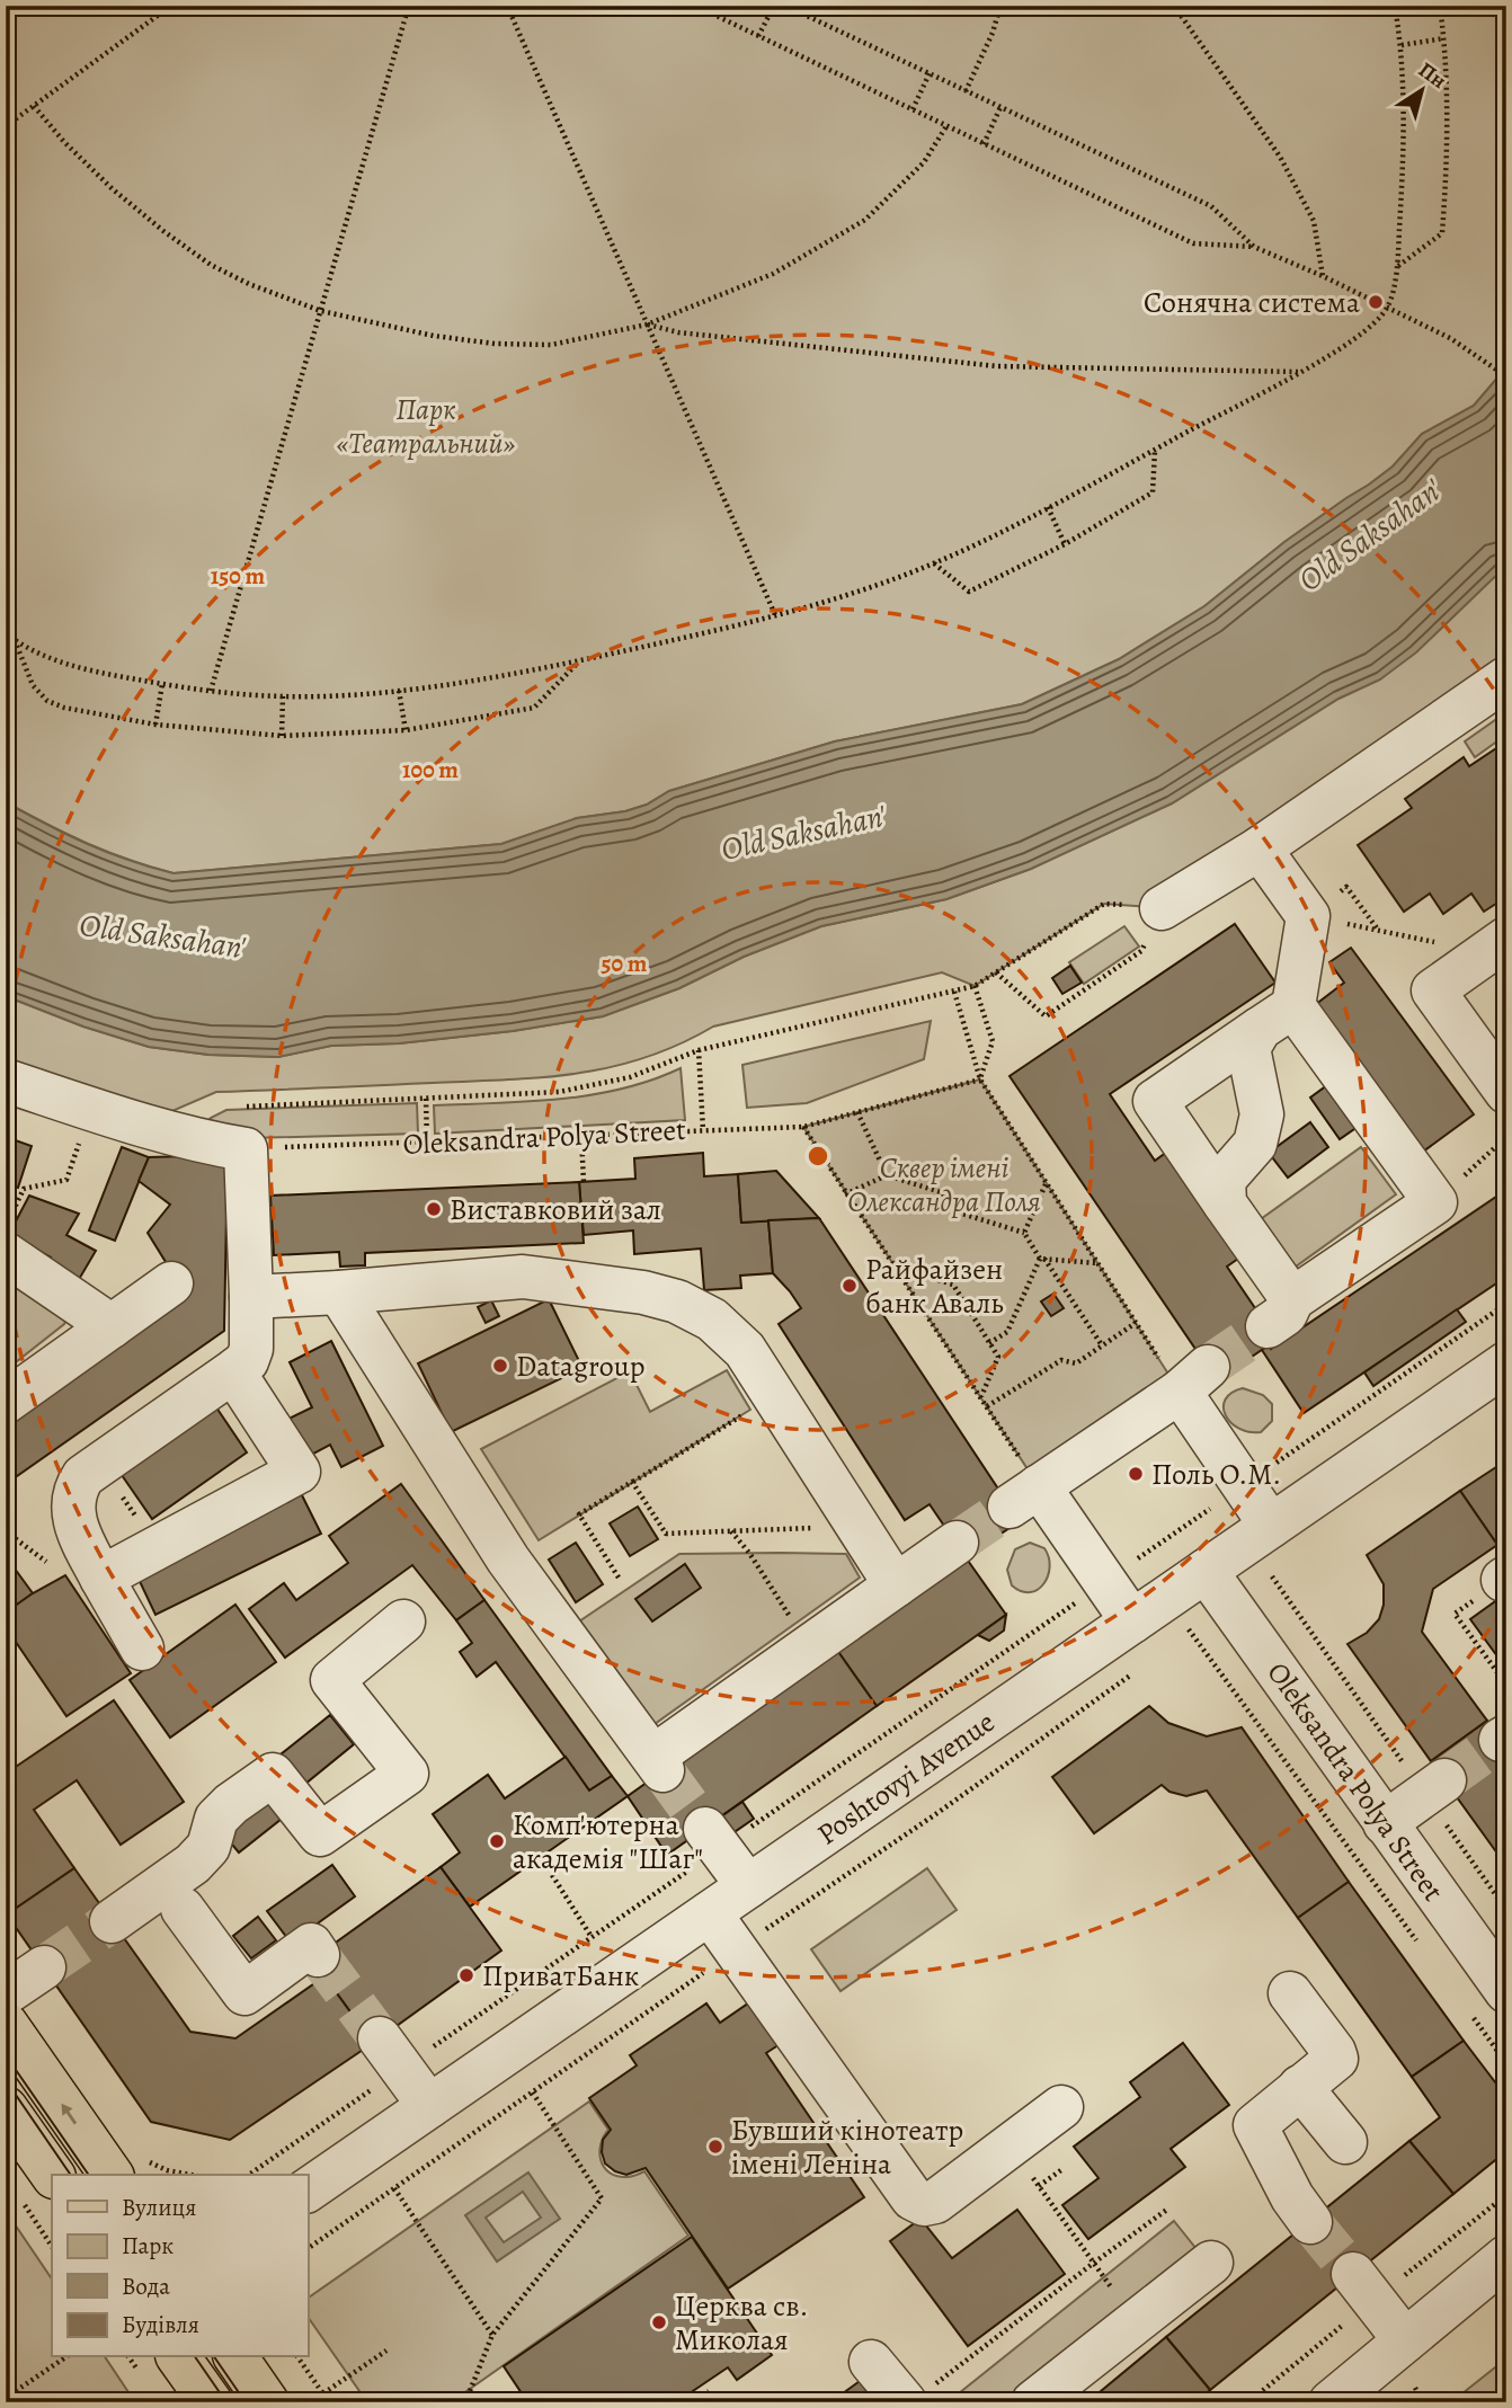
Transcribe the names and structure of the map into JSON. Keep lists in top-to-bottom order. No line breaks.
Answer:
{"streets":{"street":["Oleksandra Polya Street","Poshtovyi Avenue"]},"crossings":[["Oleksandra Polya Street","Poshtovyi Avenue"]],"water":["Old Saksahan'"],"parks":["Парк «Театральний»","Сквер імені Олександра Поля"],"places":["Сонячна система","Виставковий зал","Райфайзен банк Аваль","Datagroup","Поль О.М.","Комп'ютерна академія \"Шаг\"","ПриватБанк","Бувший кінотеатр імені Леніна","Церква св. Миколая"],"legend":["Вулиця","Парк","Вода","Будівля"],"north":"top right","rings":["150 m","100 m","50 m"]}
